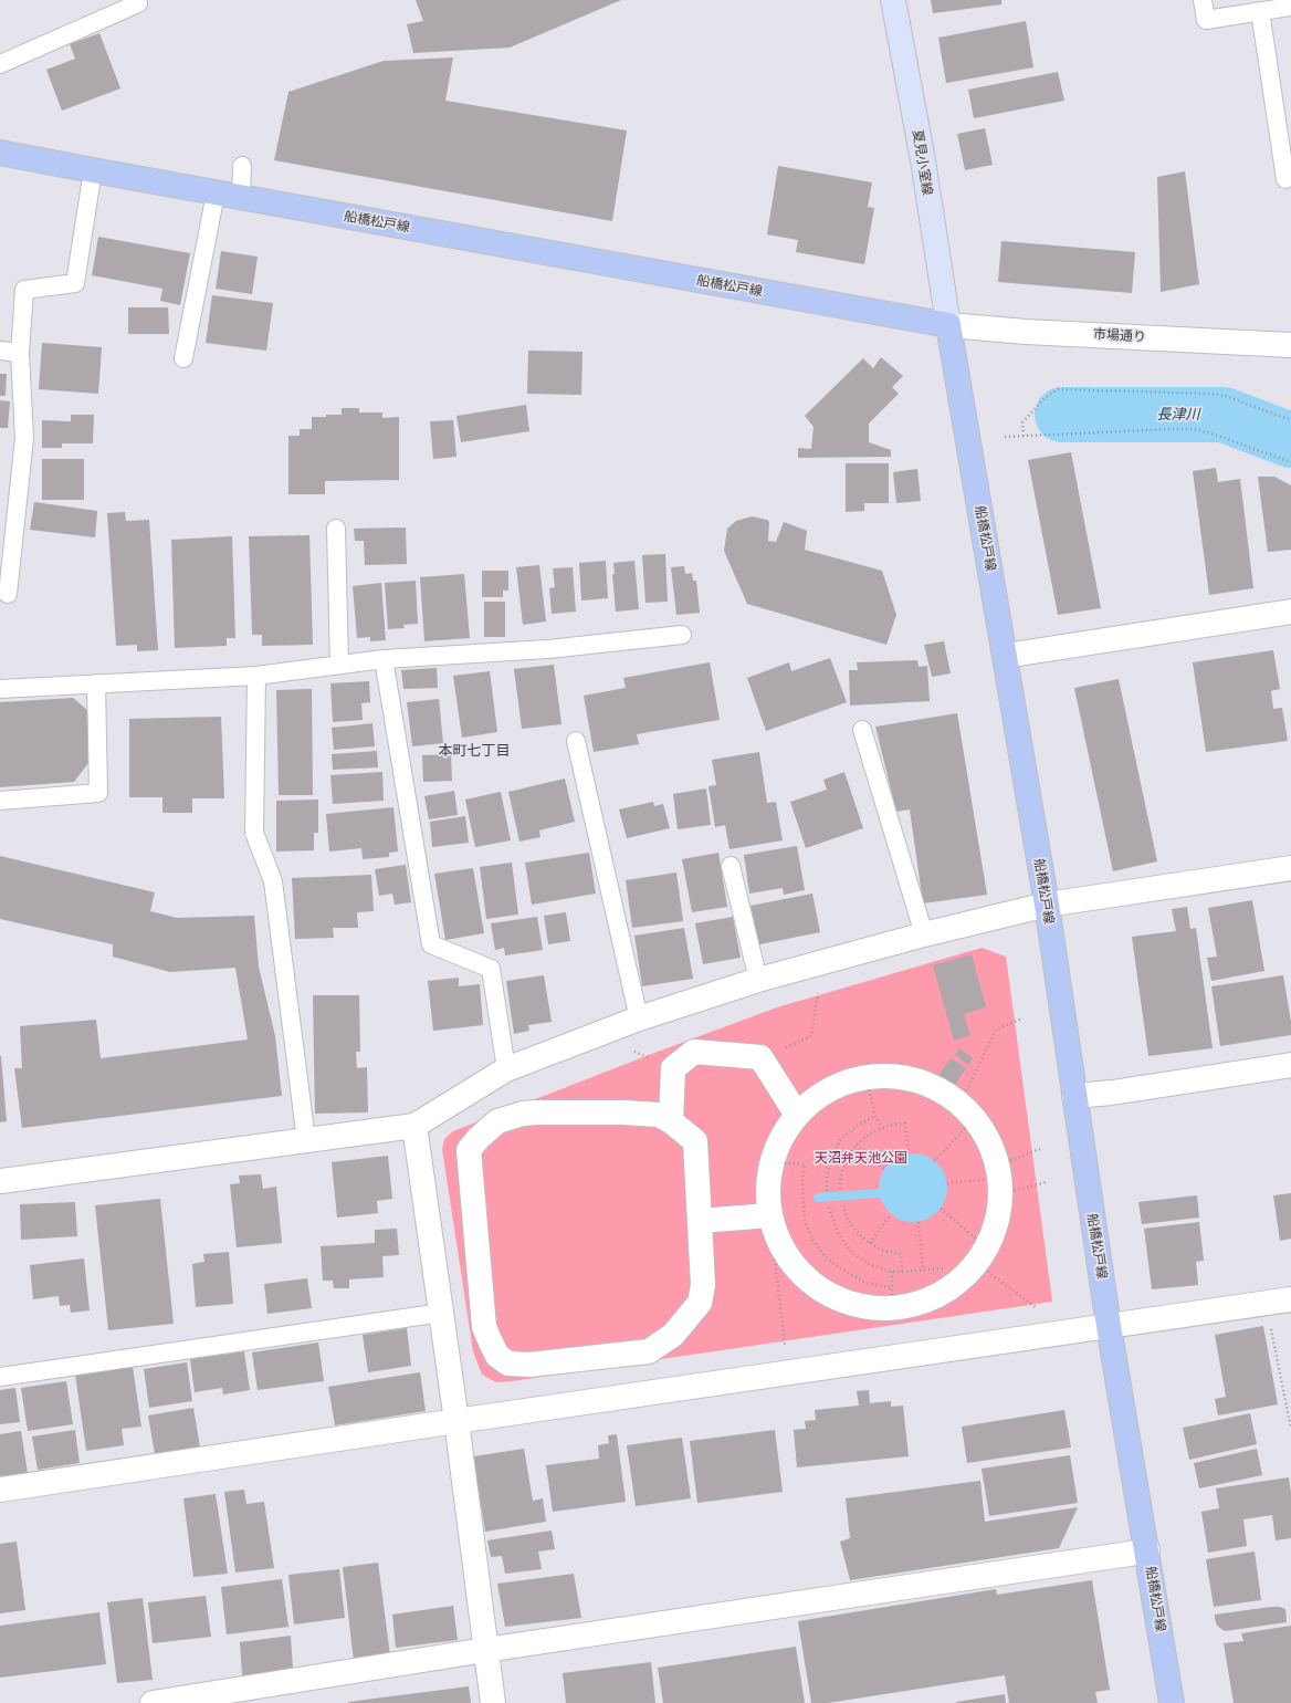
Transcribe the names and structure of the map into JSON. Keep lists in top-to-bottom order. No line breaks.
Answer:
{"streets":{"main road":["夏見小室線","船橋松戸線"],"street":["市場通り"]},"crossings":[["夏見小室線","船橋松戸線"],["夏見小室線","市場通り"],["船橋松戸線","市場通り"]],"districts":["本町七丁目"],"water":["長津川"],"parks":["天沼弁天池公園"]}
